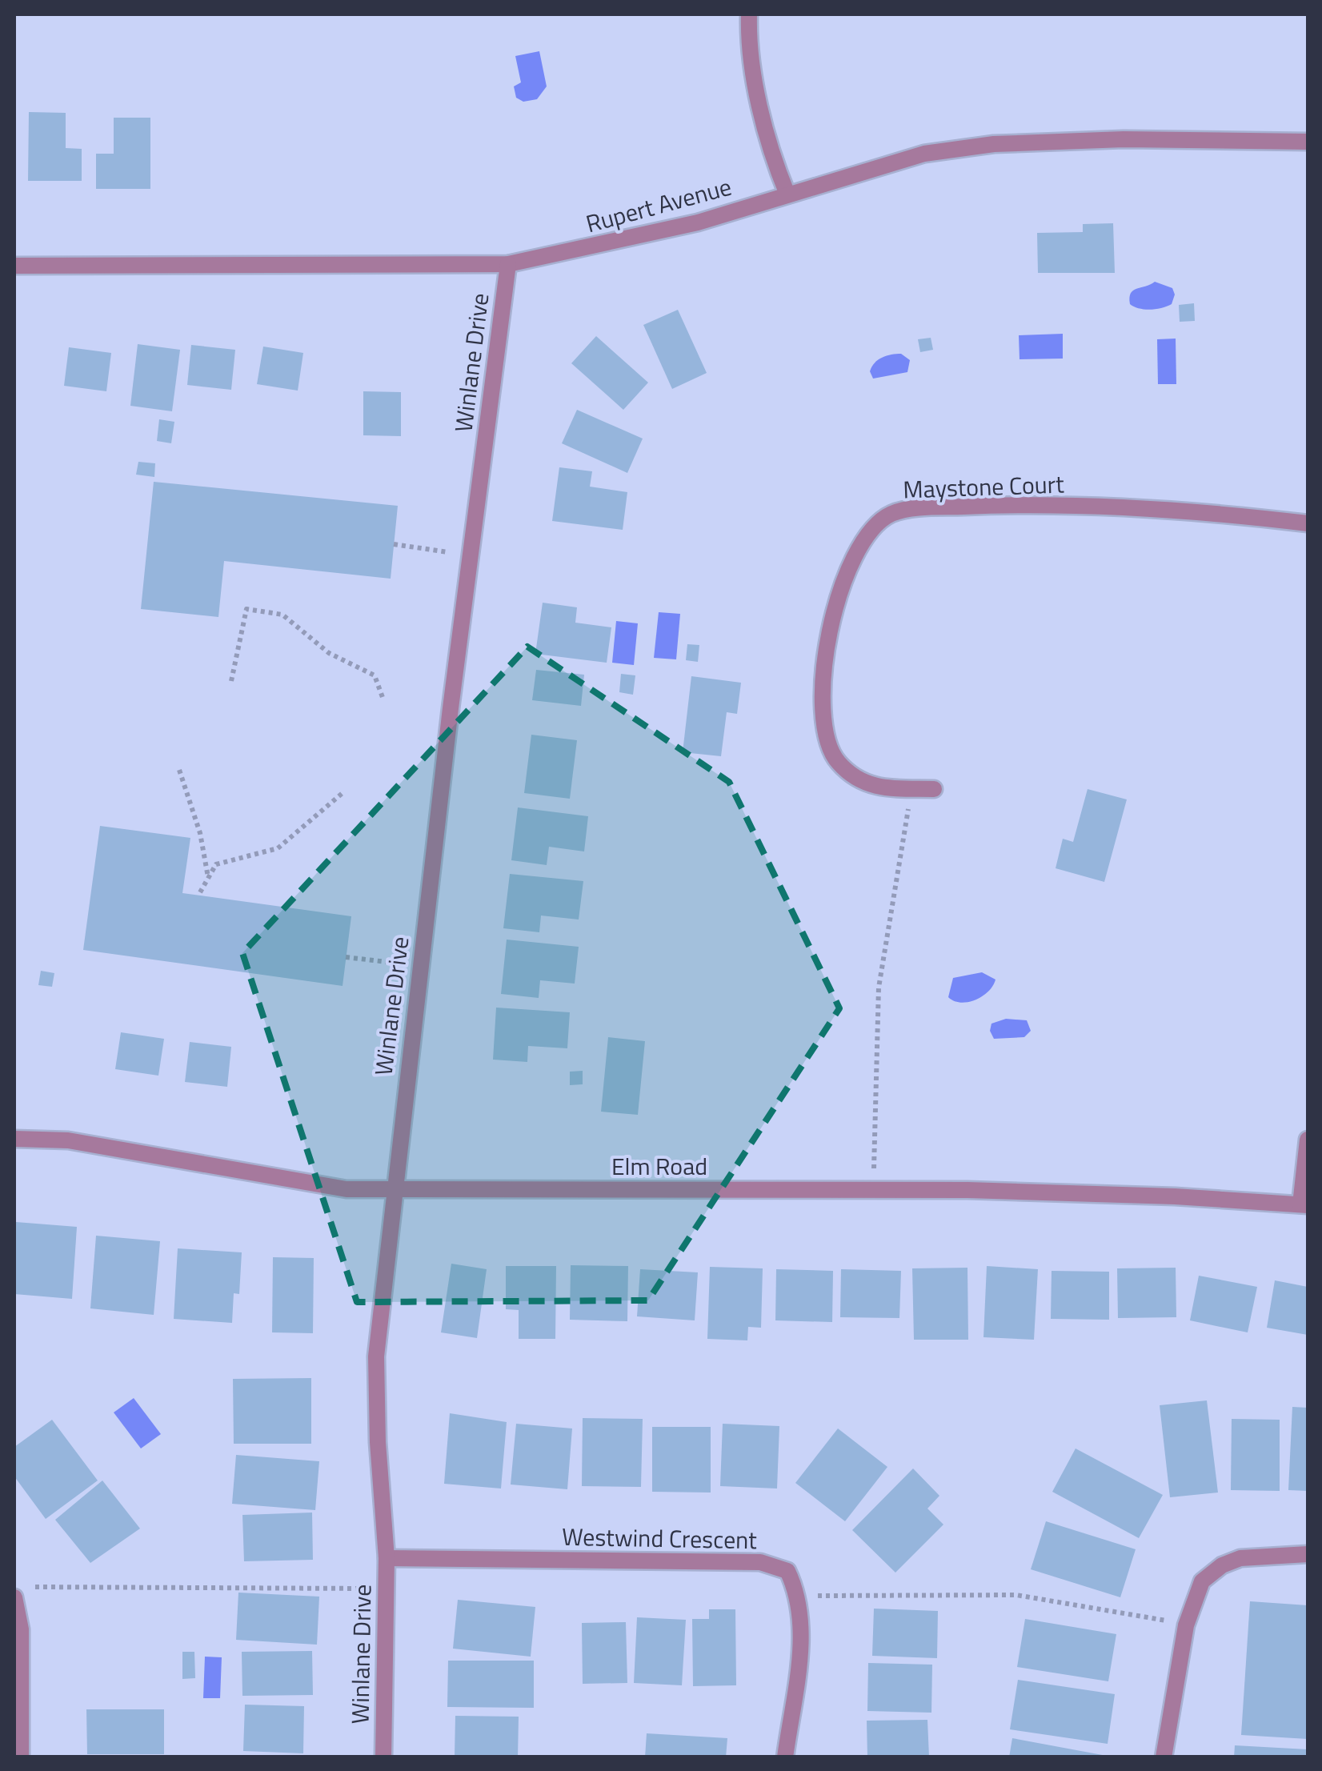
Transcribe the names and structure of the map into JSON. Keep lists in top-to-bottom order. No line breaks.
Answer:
{"streets":{"street":["Rupert Avenue","Winlane Drive","Maystone Court","Elm Road","Westwind Crescent"]},"crossings":[["Rupert Avenue","Winlane Drive"],["Winlane Drive","Elm Road"],["Winlane Drive","Westwind Crescent"]]}
